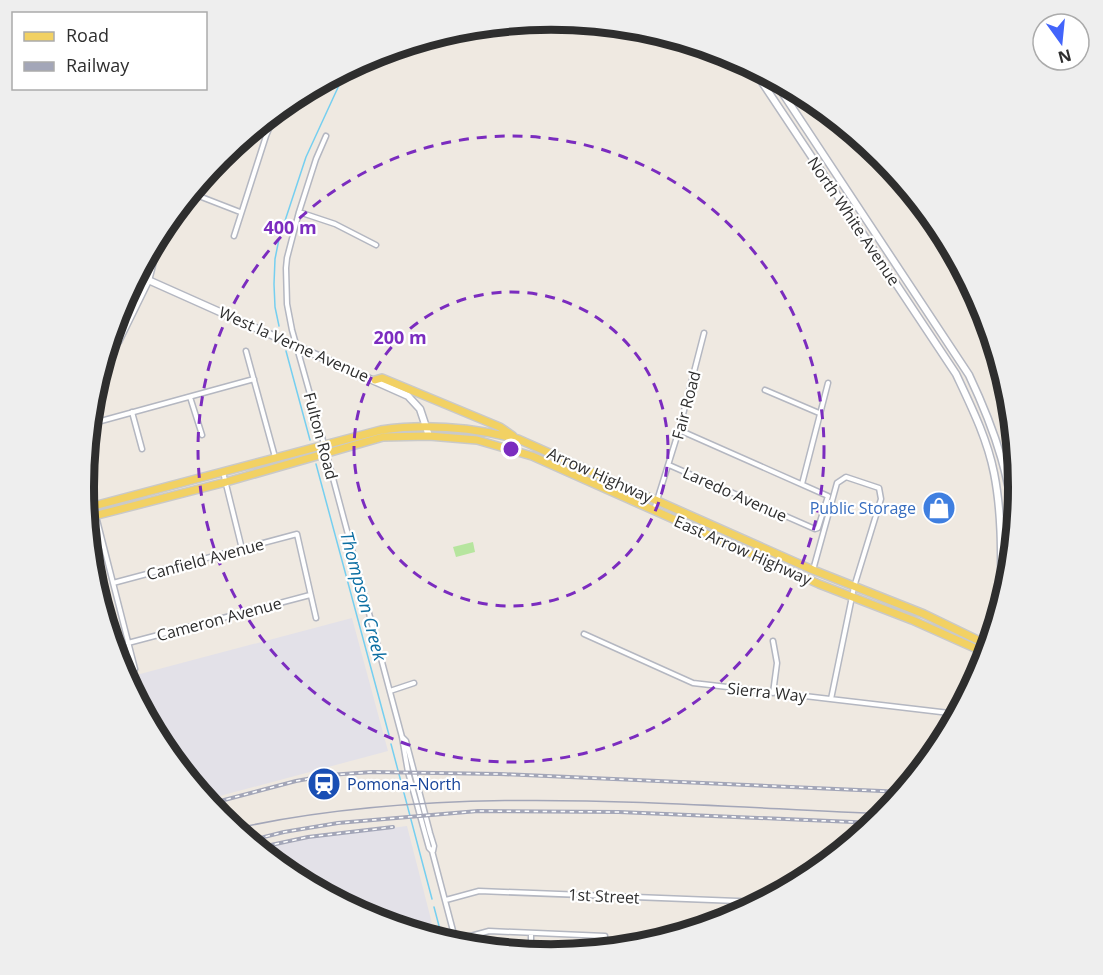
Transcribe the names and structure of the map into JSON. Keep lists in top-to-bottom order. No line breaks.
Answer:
{"streets":{"main road":["North White Avenue","West la Verne Avenue","Arrow Highway","East Arrow Highway"],"street":["Fair Road","Fulton Road","Laredo Avenue","Canfield Avenue","Cameron Avenue","Sierra Way","1st Street"]},"crossings":[["West la Verne Avenue","Fulton Road"],["West la Verne Avenue","Arrow Highway"],["West la Verne Avenue","East Arrow Highway"],["Fair Road","Arrow Highway"],["Fair Road","Laredo Avenue"],["Fair Road","East Arrow Highway"],["Fulton Road","Arrow Highway"],["Fulton Road","1st Street"],["Canfield Avenue","Cameron Avenue"]],"water":["Thompson Creek"],"places":{"shop":["Public Storage"],"station":["Pomona–North"]},"legend":["Road","Railway"],"north":"bottom","rings":["400 m","200 m"]}
